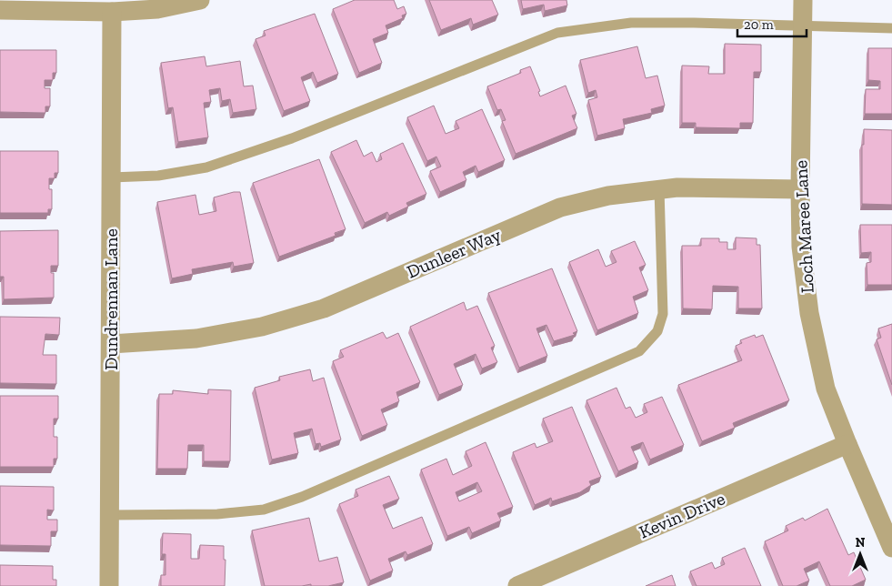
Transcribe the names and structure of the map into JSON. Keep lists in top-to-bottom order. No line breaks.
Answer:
{"streets":{"street":["Loch Maree Lane","Dunleer Way","Dundrennan Lane","Kevin Drive"]},"crossings":[["Loch Maree Lane","Dunleer Way"],["Loch Maree Lane","Kevin Drive"],["Dunleer Way","Dundrennan Lane"]],"scale_bar":"20 m","north":"top"}
